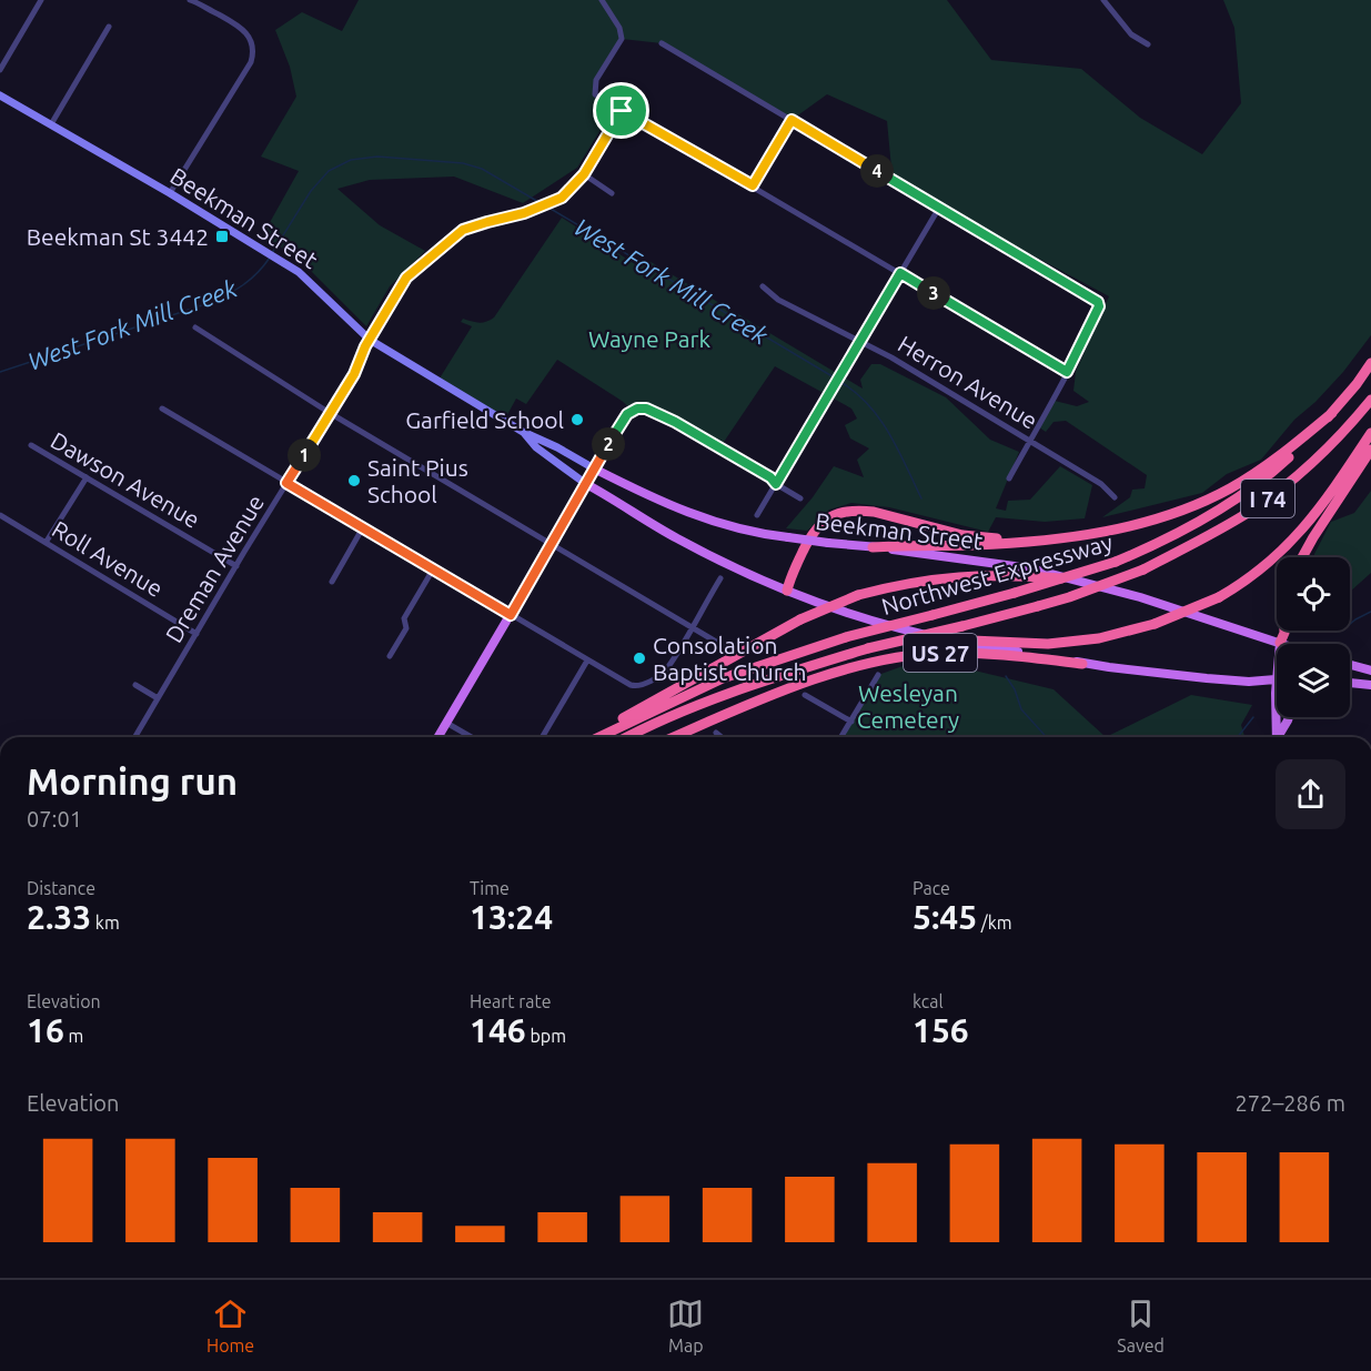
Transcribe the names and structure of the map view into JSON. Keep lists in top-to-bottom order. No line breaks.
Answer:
{"streets":{"highway":["I 74","Northwest Expressway","US 27"],"main road":["Beekman Street"],"street":["Herron Avenue","Dawson Avenue","Roll Avenue","Dreman Avenue"]},"crossings":[["Beekman Street","Dreman Avenue"],["Beekman Street","US 27"],["Dawson Avenue","Dreman Avenue"],["Roll Avenue","Dreman Avenue"]],"water":["West Fork Mill Creek"],"parks":["Wayne Park","Wesleyan Cemetery"],"places":{"transit":["Beekman St 3442"],"other":["Garfield School","Saint Pius School","Consolation Baptist Church"]},"page":{"pins":["4","3","2","1"],"heading":["Morning run","07:01"],"stats":[["Distance","2.33 km"],["Time","13:24"],["Pace","5:45 /km"],["Elevation","16 m"],["Heart rate","146 bpm"],["kcal","156"]],"chart":["Elevation","272–286 m"],"tabs":["Home","Map","Saved"]}}
